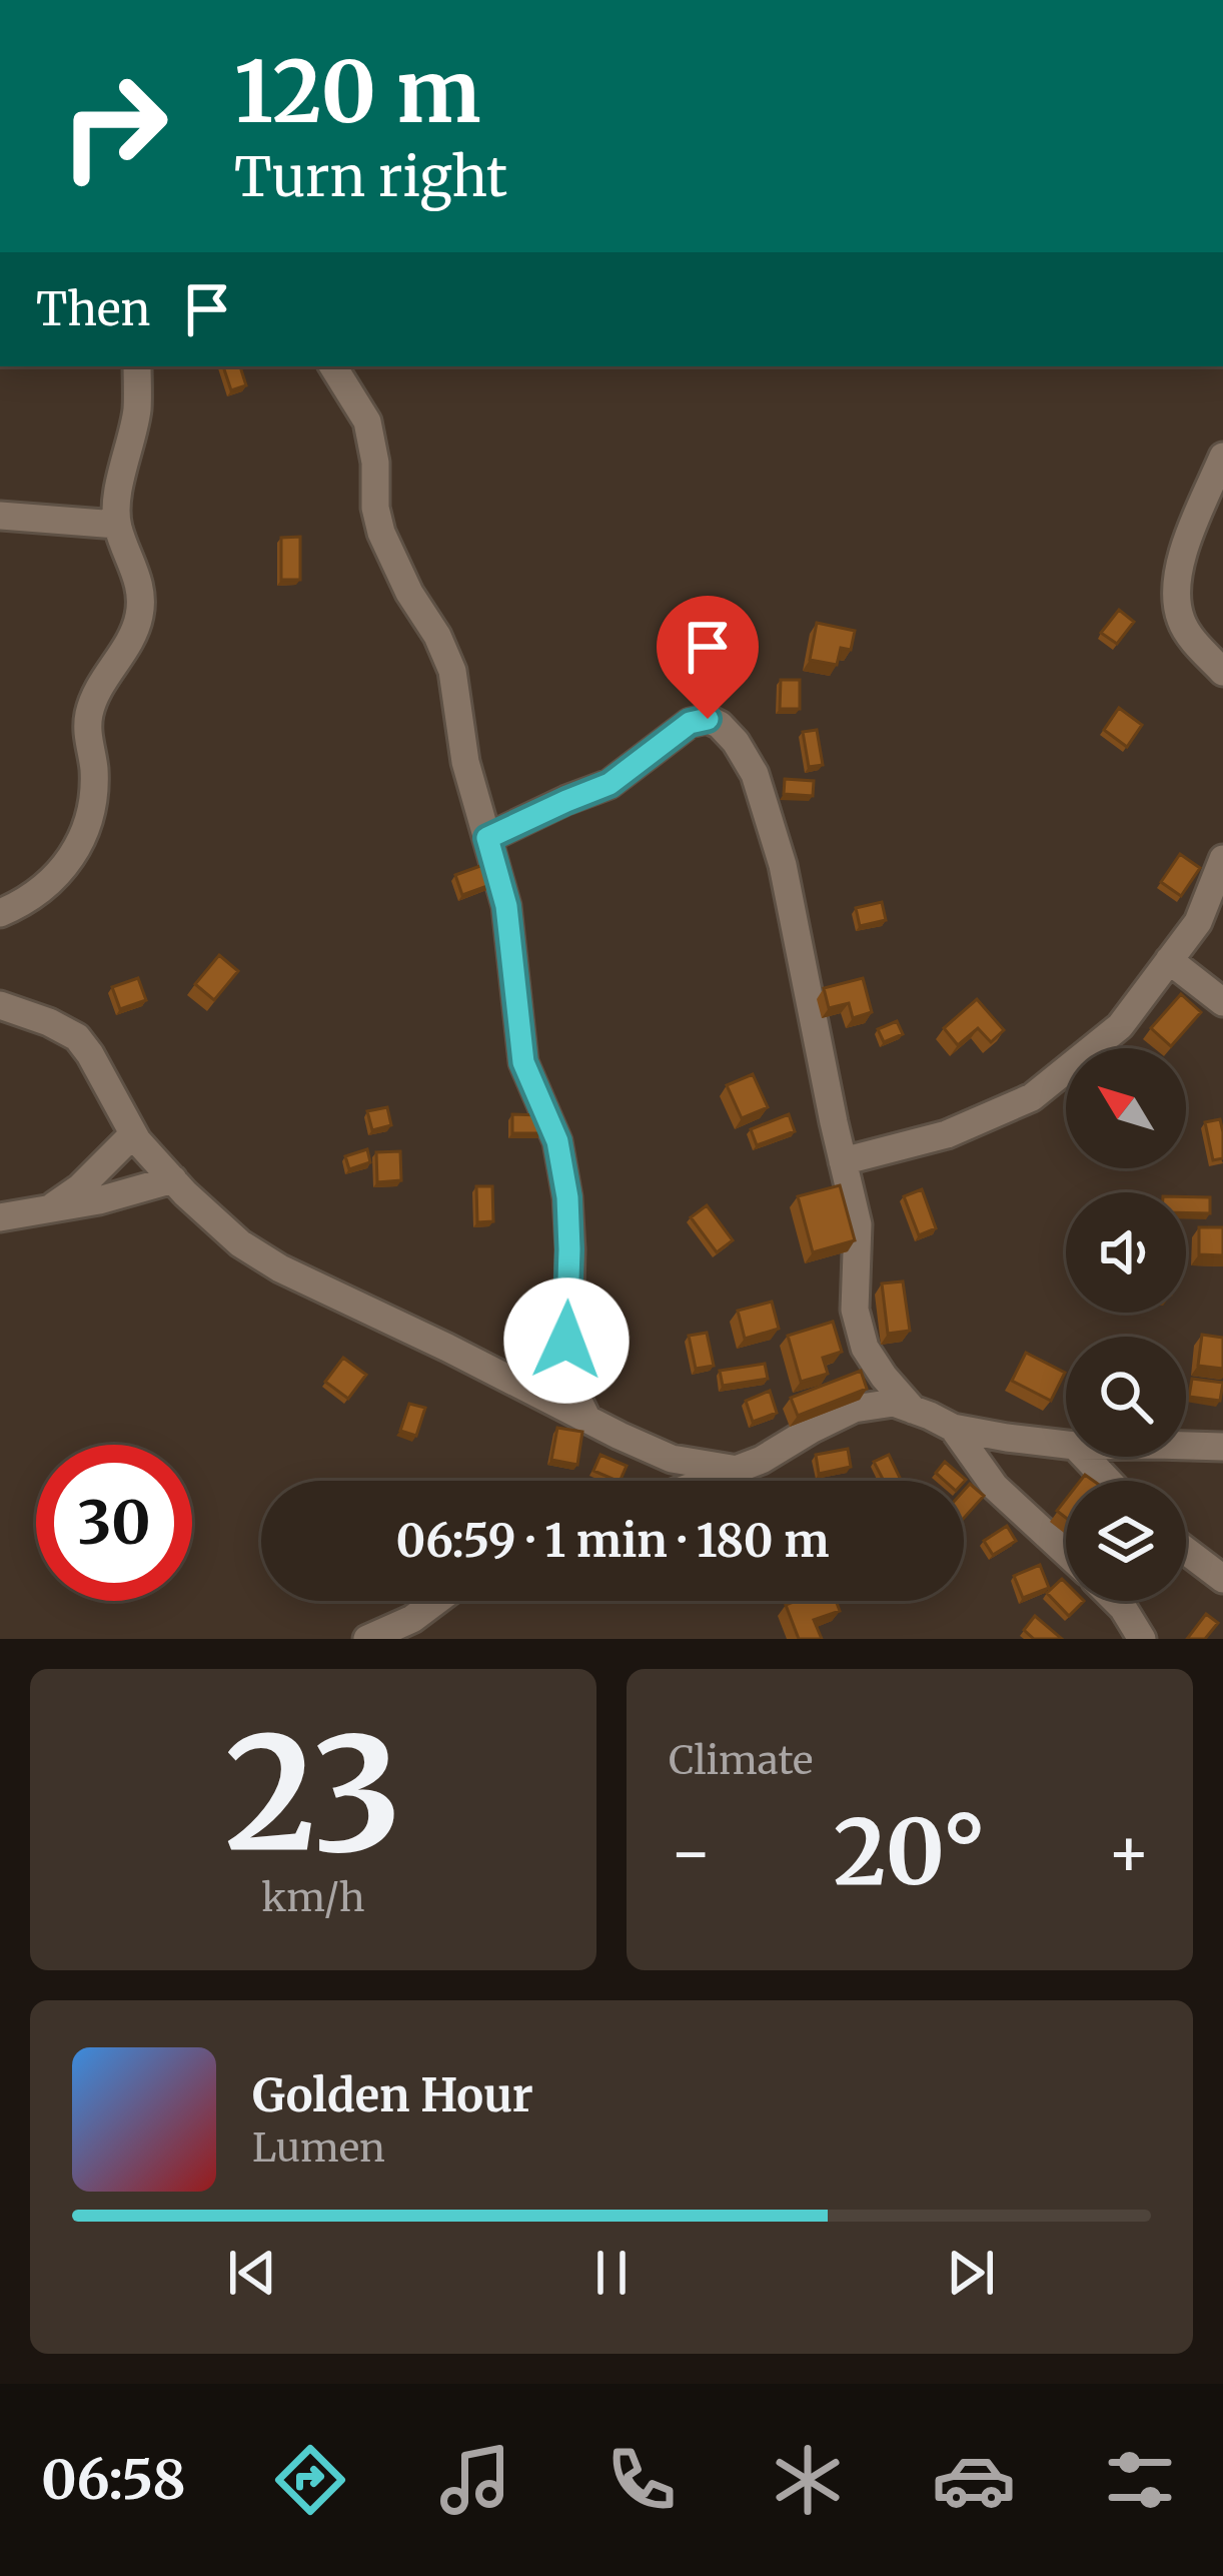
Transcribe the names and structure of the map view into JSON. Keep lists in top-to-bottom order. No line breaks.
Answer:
{"north":"top left","page":{"turn":["120 m","Turn right"],"then":"Then","limit":"30","trip":"06:59 · 1 min · 180 m","tile":[["23","km/h"],"Climate"],"heat":["−","20°","+"],"song":["Golden Hour","Lumen"],"tabs":"06:58"}}
